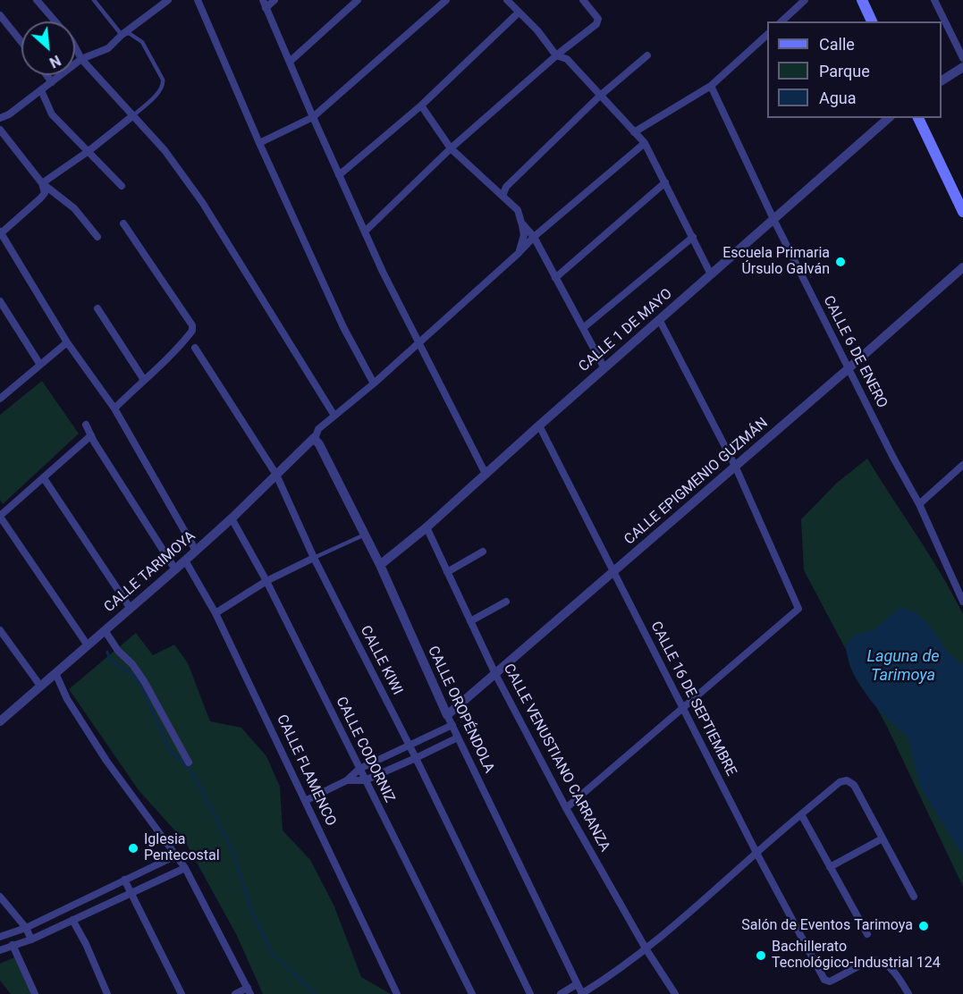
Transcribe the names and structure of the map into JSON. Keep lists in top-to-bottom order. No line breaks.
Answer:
{"streets":{"street":["CALLE 1 DE MAYO","CALLE 6 DE ENERO","CALLE EPIGMENIO GUZMÁN","CALLE TARIMOYA","CALLE KIWI","CALLE 16 DE SEPTIEMBRE","CALLE OROPÉNDOLA","CALLE CODORNIZ","CALLE VENUSTIANO CARRANZA","CALLE FLAMENCO"]},"crossings":[["CALLE 1 DE MAYO","CALLE 6 DE ENERO"],["CALLE 1 DE MAYO","CALLE 16 DE SEPTIEMBRE"],["CALLE 1 DE MAYO","CALLE OROPÉNDOLA"],["CALLE 1 DE MAYO","CALLE VENUSTIANO CARRANZA"],["CALLE 6 DE ENERO","CALLE EPIGMENIO GUZMÁN"],["CALLE EPIGMENIO GUZMÁN","CALLE 16 DE SEPTIEMBRE"],["CALLE EPIGMENIO GUZMÁN","CALLE OROPÉNDOLA"],["CALLE EPIGMENIO GUZMÁN","CALLE VENUSTIANO CARRANZA"],["CALLE TARIMOYA","CALLE KIWI"],["CALLE TARIMOYA","CALLE OROPÉNDOLA"],["CALLE TARIMOYA","CALLE CODORNIZ"],["CALLE TARIMOYA","CALLE FLAMENCO"]],"water":["Laguna de Tarimoya"],"places":["Escuela Primaria Úrsulo Galván","Iglesia Pentecostal","Salón de Eventos Tarimoya","Bachillerato Tecnológico-Industrial 124"],"legend":["Calle","Parque","Agua"],"north":"bottom right"}
